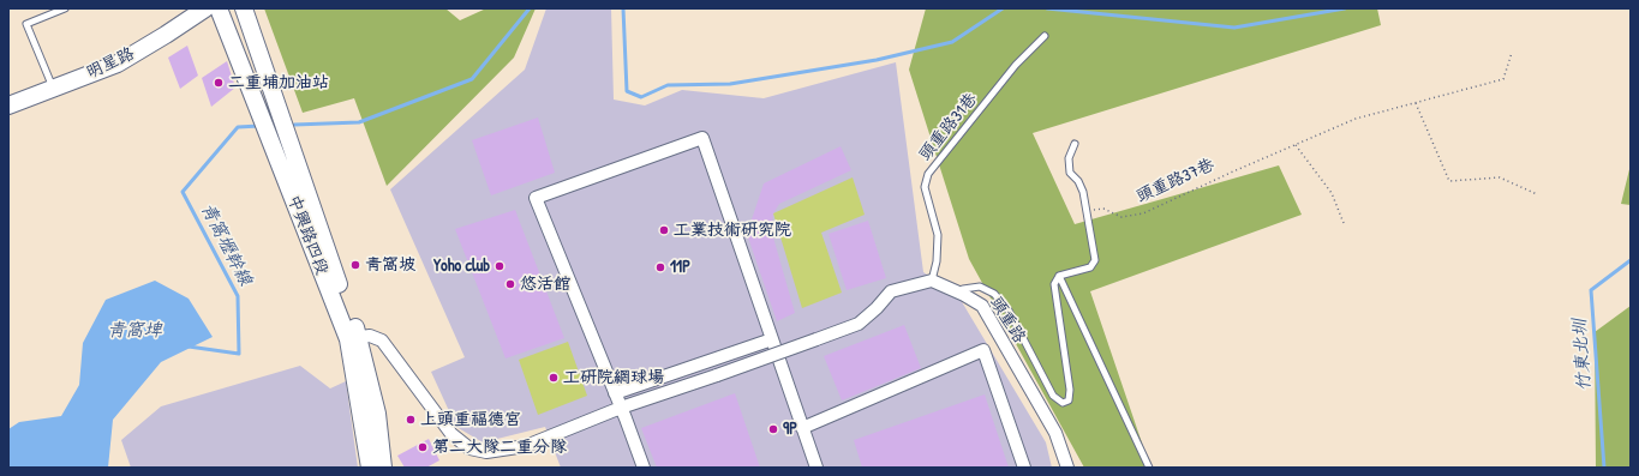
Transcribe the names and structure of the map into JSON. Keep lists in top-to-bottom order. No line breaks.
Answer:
{"streets":{"main road":["明星路","中興路四段"],"street":["頭重路"],"lane":["頭重路31巷"],"path":["頭重路37巷"]},"crossings":[["頭重路31巷","頭重路"]],"water":["青窩壢幹線","青窩埤","竹東北圳"],"places":["二重埔加油站","工業技術研究院","青窩坡","Yoho club","11P","悠活館","工研院網球場","上頭重福德宮","9P","第二大隊二重分隊"]}
